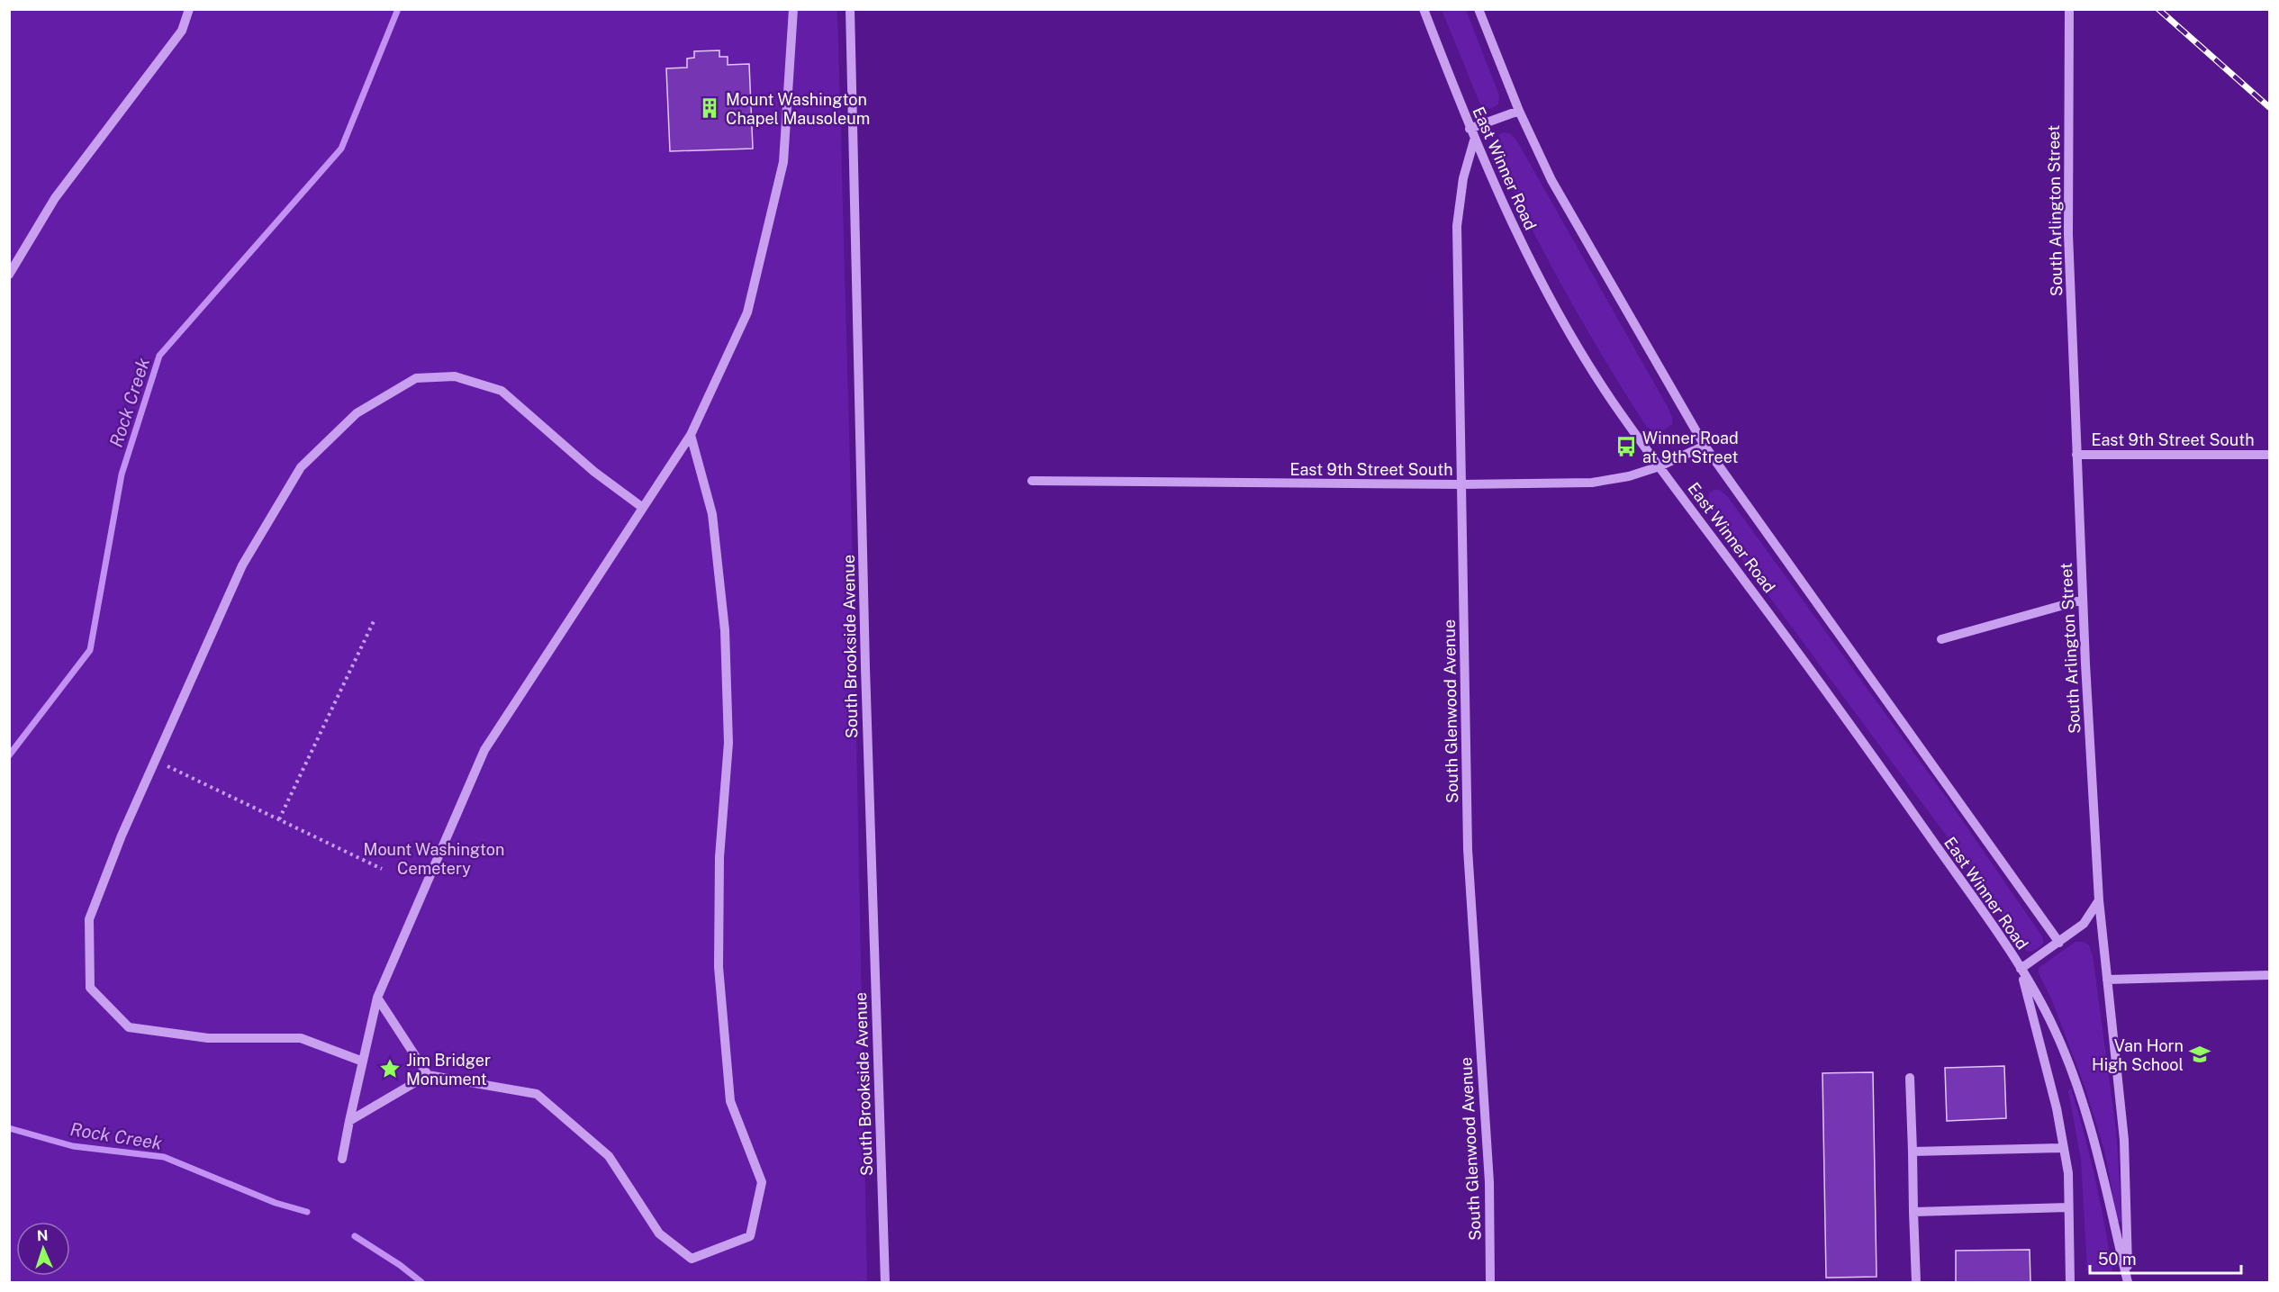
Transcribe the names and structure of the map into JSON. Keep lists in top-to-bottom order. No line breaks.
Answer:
{"streets":{"street":["East Winner Road","South Arlington Street","East 9th Street South","South Brookside Avenue","South Glenwood Avenue"]},"crossings":[["East Winner Road","South Arlington Street"],["East Winner Road","East 9th Street South"],["East Winner Road","South Glenwood Avenue"],["South Arlington Street","East 9th Street South"],["East 9th Street South","South Glenwood Avenue"]],"water":["Rock Creek"],"parks":["Mount Washington Cemetery"],"places":{"building":["Mount Washington Chapel Mausoleum"],"bus stop":["Winner Road at 9th Street"],"school or university":["Van Horn High School"],"place":["Jim Bridger Monument"]},"scale_bar":"50 m","north":"top"}
